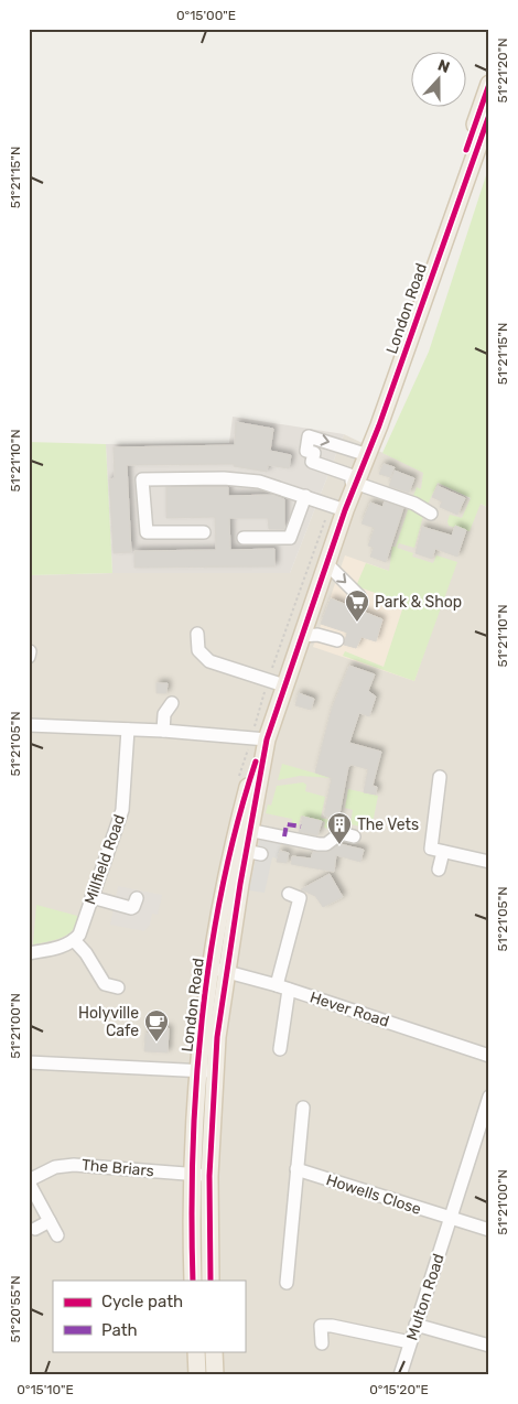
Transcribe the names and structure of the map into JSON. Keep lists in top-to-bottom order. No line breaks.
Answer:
{"streets":{"main road":["London Road"],"street":["Millfield Road","Hever Road","The Briars","Howells Close","Multon Road"]},"crossings":[["London Road","Hever Road"],["London Road","The Briars"],["Howells Close","Multon Road"]],"places":{"supermarket":["Park & Shop"],"building":["The Vets"],"cafe":["Holyville Cafe"]},"legend":["Cycle path","Path"],"north":"top","coordinates":["0°15'00\"E","51°21'20\"N","51°21'15\"N","51°21'10\"N","51°21'05\"N","51°21'00\"N","51°20'55\"N","0°15'10\"E","0°15'20\"E"]}
